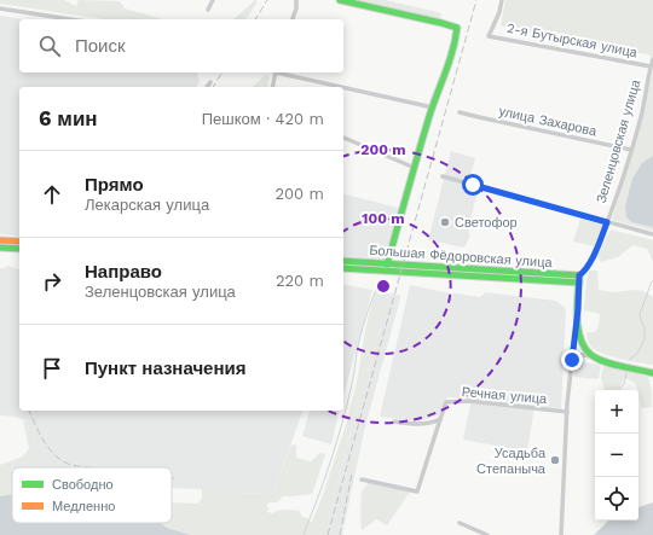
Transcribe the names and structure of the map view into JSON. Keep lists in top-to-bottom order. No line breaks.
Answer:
{"streets":{"main road":["Большая Фёдоровская улица"],"street":["2-я Бутырская улица","улица Захарова","Зеленцовская улица","Речная улица"]},"crossings":[["2-я Бутырская улица","Зеленцовская улица"],["улица Захарова","Зеленцовская улица"],["Зеленцовская улица","Большая Фёдоровская улица"]],"places":["Светофор","Усадьба Степаныча"],"legend":["Свободно","Медленно"],"page":{"search":"Поиск","heading":["6 мин","Пешком · 420 m"],"list":[["Прямо","Лекарская улица","200 m"],["Направо","Зеленцовская улица","220 m"],"Пункт назначения"],"map_buttons":["+","−"]},"rings":["200 m","100 m"]}
